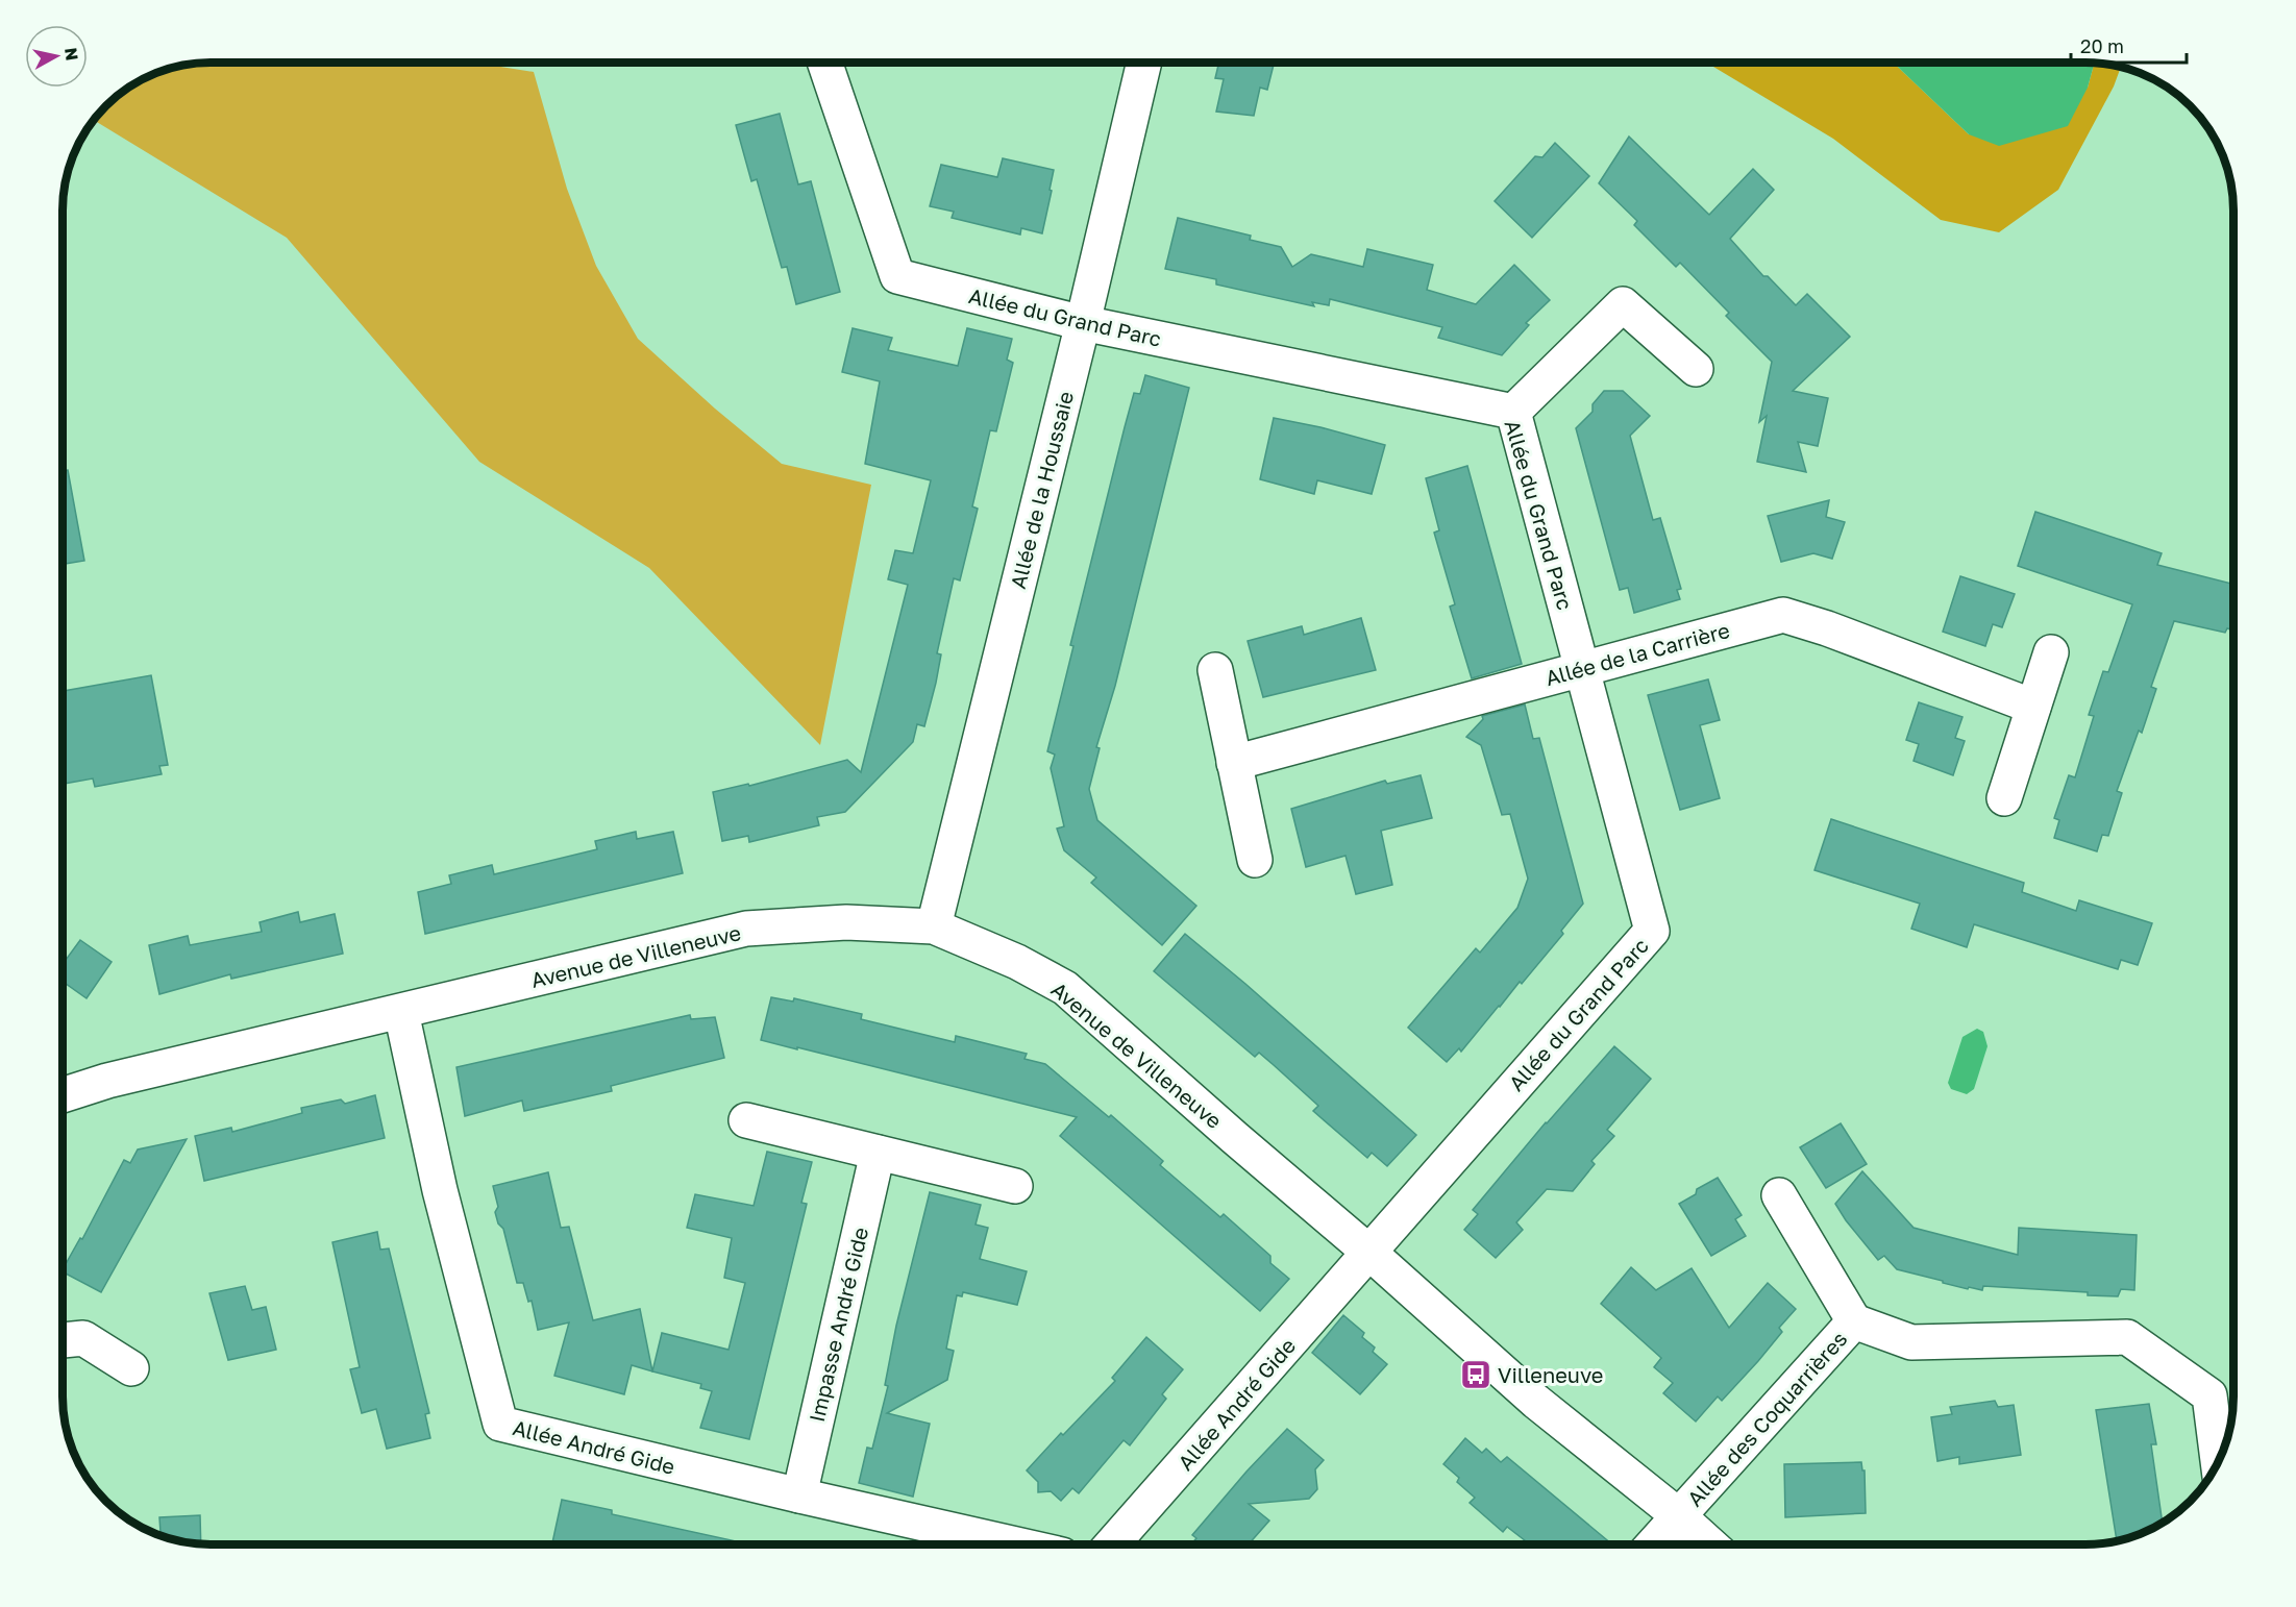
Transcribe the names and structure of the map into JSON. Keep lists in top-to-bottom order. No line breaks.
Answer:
{"streets":{"street":["Allée du Grand Parc","Allée de la Houssaie","Allée de la Carrière","Avenue de Villeneuve","Impasse André Gide","Allée André Gide","Allée des Coquarrières"]},"crossings":[["Allée du Grand Parc","Allée de la Houssaie"],["Allée du Grand Parc","Allée de la Carrière"],["Allée du Grand Parc","Avenue de Villeneuve"],["Allée du Grand Parc","Allée André Gide"],["Allée de la Houssaie","Avenue de Villeneuve"],["Avenue de Villeneuve","Allée André Gide"],["Avenue de Villeneuve","Allée des Coquarrières"],["Impasse André Gide","Allée André Gide"]],"places":{"bus stop":["Villeneuve"]},"scale_bar":"20 m","north":"right"}
